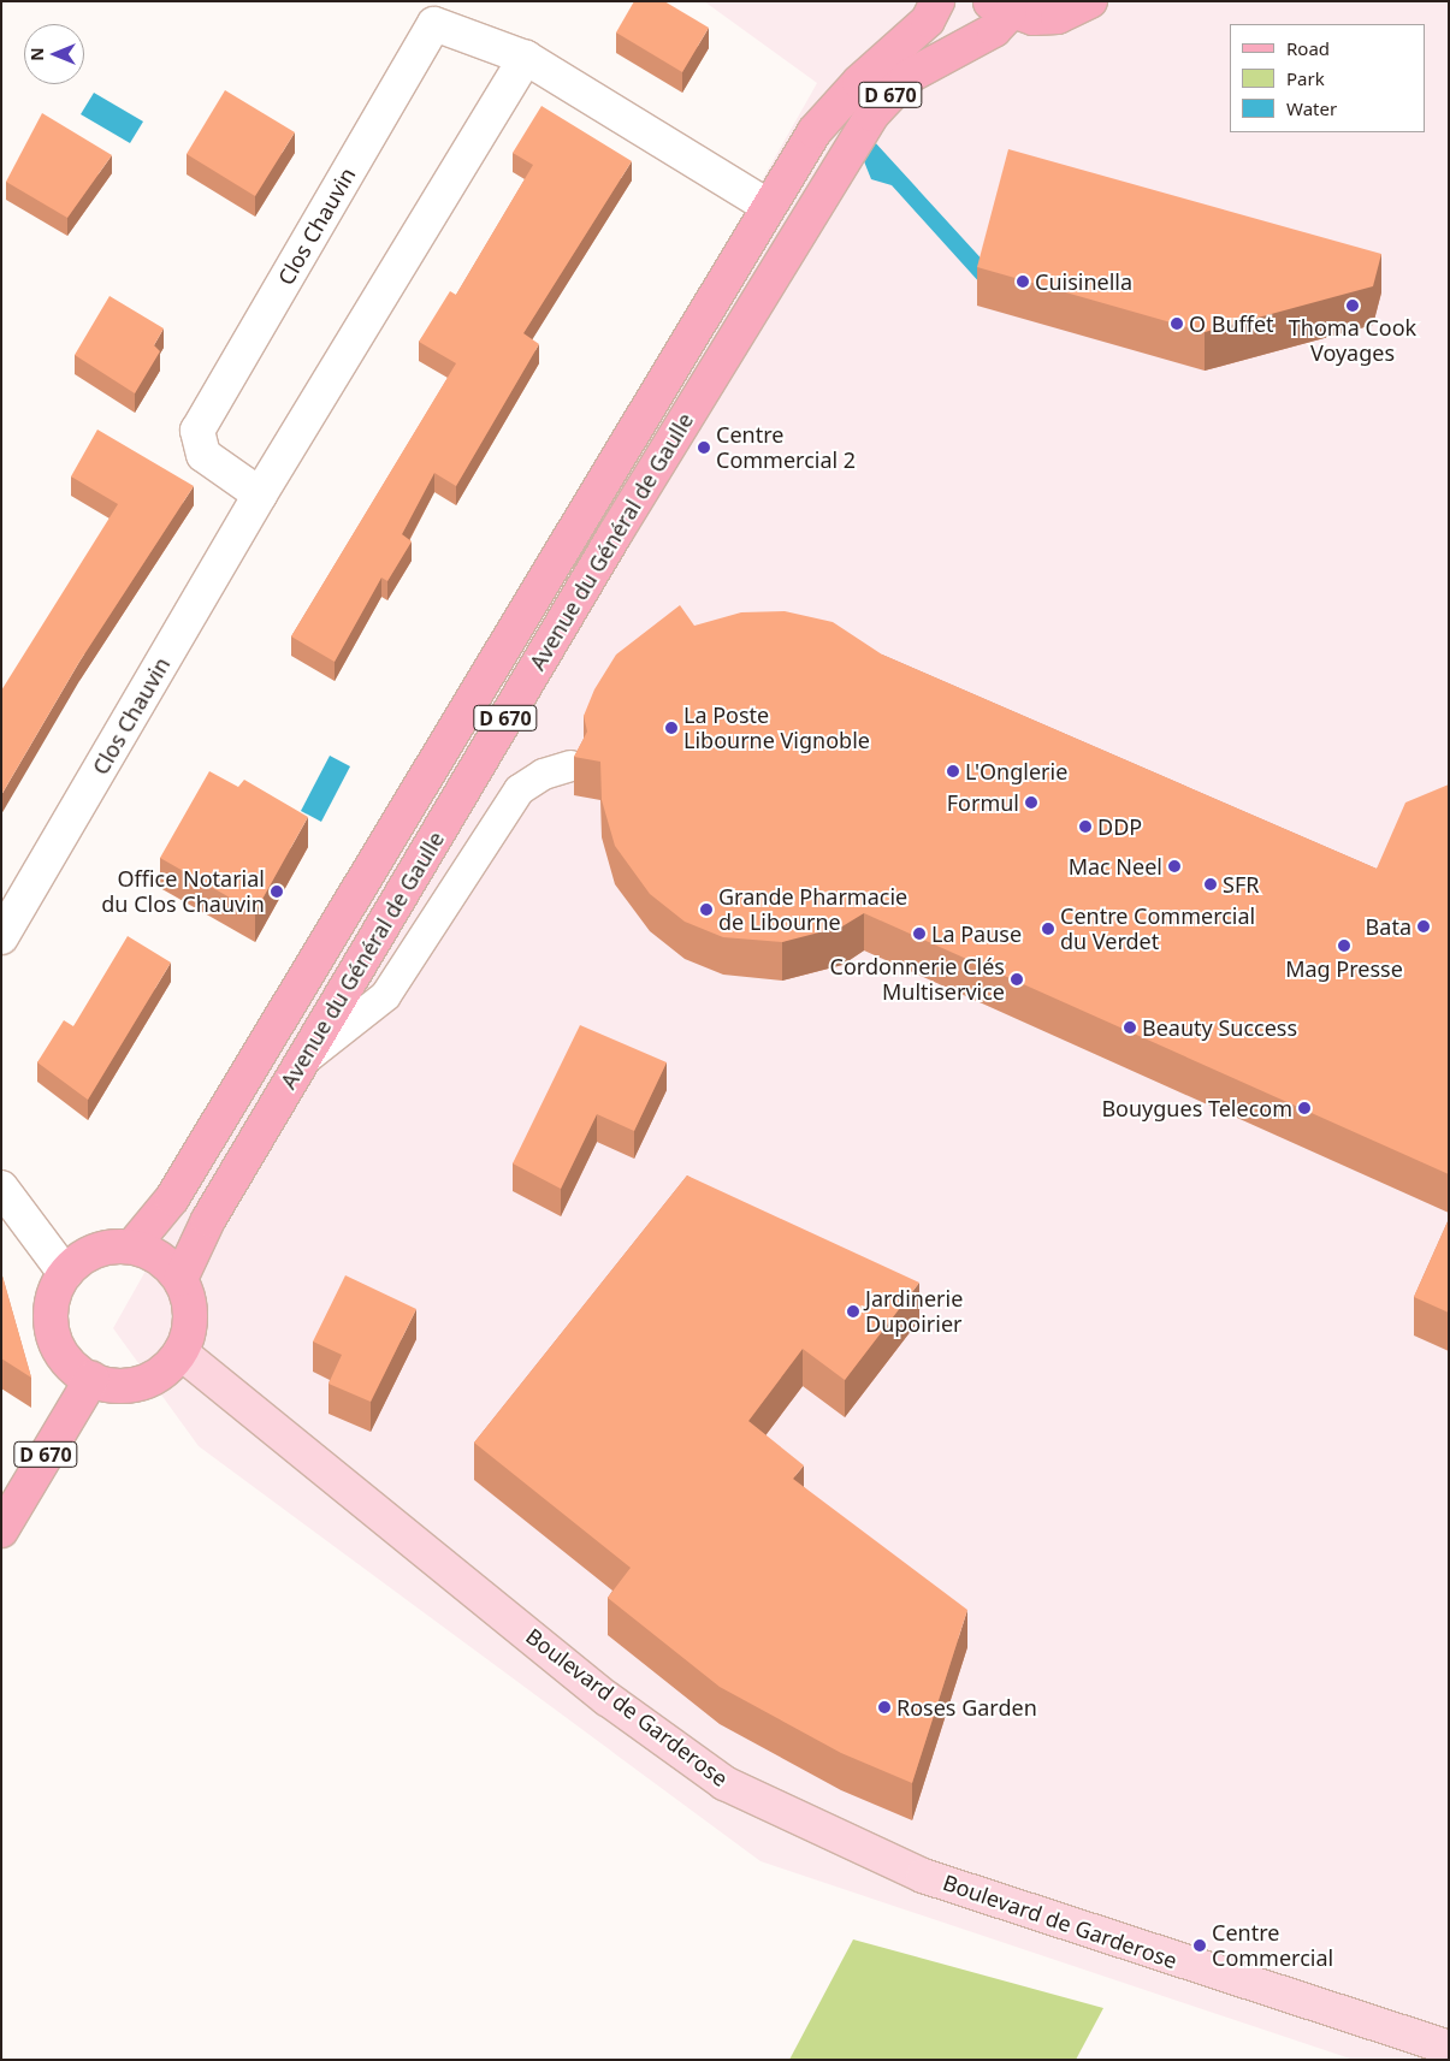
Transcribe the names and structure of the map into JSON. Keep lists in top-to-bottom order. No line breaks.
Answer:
{"streets":{"main road":["D 670","Avenue du Général de Gaulle","Boulevard de Garderose"],"street":["Clos Chauvin"]},"crossings":[["D 670","Avenue du Général de Gaulle"],["D 670","Boulevard de Garderose"],["Clos Chauvin","Avenue du Général de Gaulle"],["Avenue du Général de Gaulle","Boulevard de Garderose"]],"places":["Cuisinella","Thoma Cook Voyages","O Buffet","Centre Commercial 2","La Poste Libourne Vignoble","L'Onglerie","Formul","DDP","Mac Neel","SFR","Office Notarial du Clos Chauvin","Grande Pharmacie de Libourne","Bata","Centre Commercial du Verdet","La Pause","Mag Presse","Cordonnerie Clés Multiservice","Beauty Success","Bouygues Telecom","Jardinerie Dupoirier","Roses Garden","Centre Commercial"],"legend":["Road","Park","Water"],"north":"left"}
